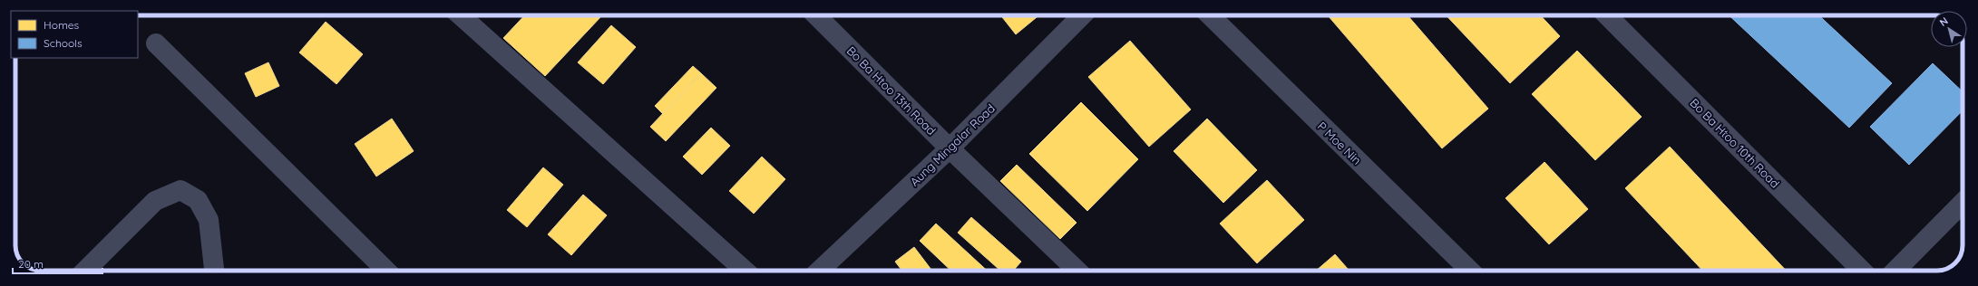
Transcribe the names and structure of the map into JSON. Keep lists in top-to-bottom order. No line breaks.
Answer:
{"streets":{"street":["Bo Ba Htoo 13th Road","P Moe Nin","Bo Ba Htoo 10th Road","Aung Mingalar Road"]},"crossings":[["Bo Ba Htoo 13th Road","Aung Mingalar Road"]],"legend":["Homes","Schools"],"scale_bar":"20 m","north":"top left"}
